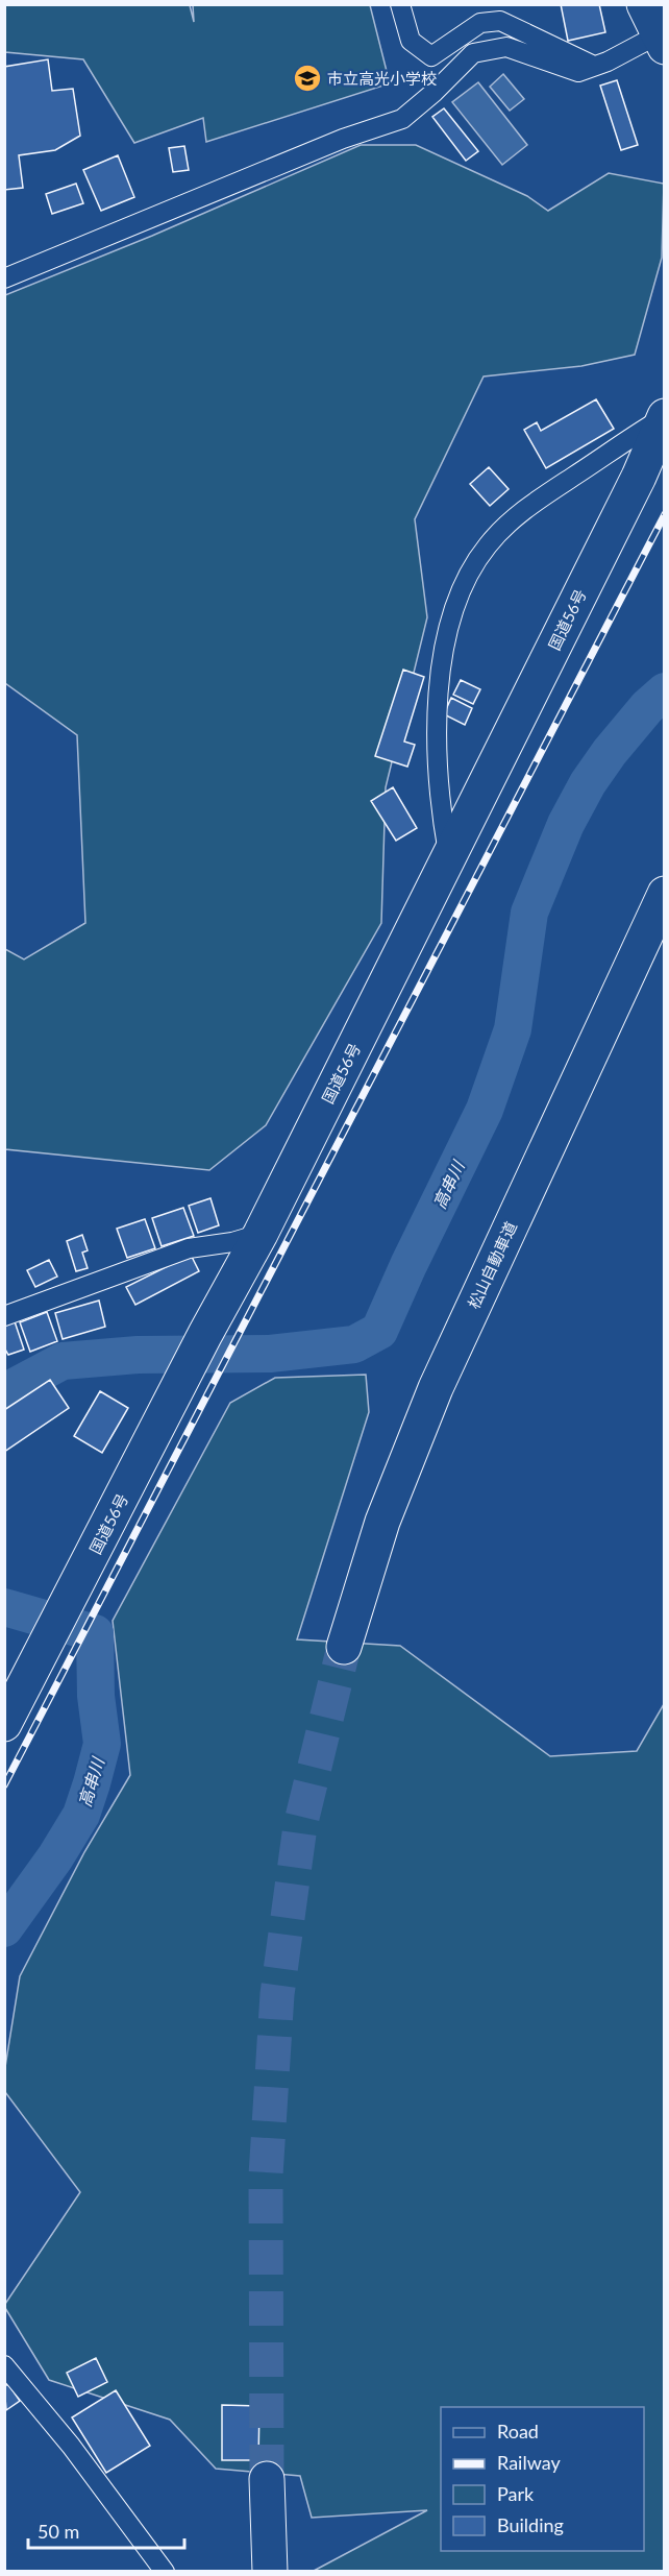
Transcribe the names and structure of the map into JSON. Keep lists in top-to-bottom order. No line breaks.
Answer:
{"streets":{"highway":["国道56号","松山自動車道"]},"water":["高串川"],"places":{"school or university":["市立高光小学校"]},"legend":["Road","Railway","Park","Building"],"scale_bar":"50 m"}
